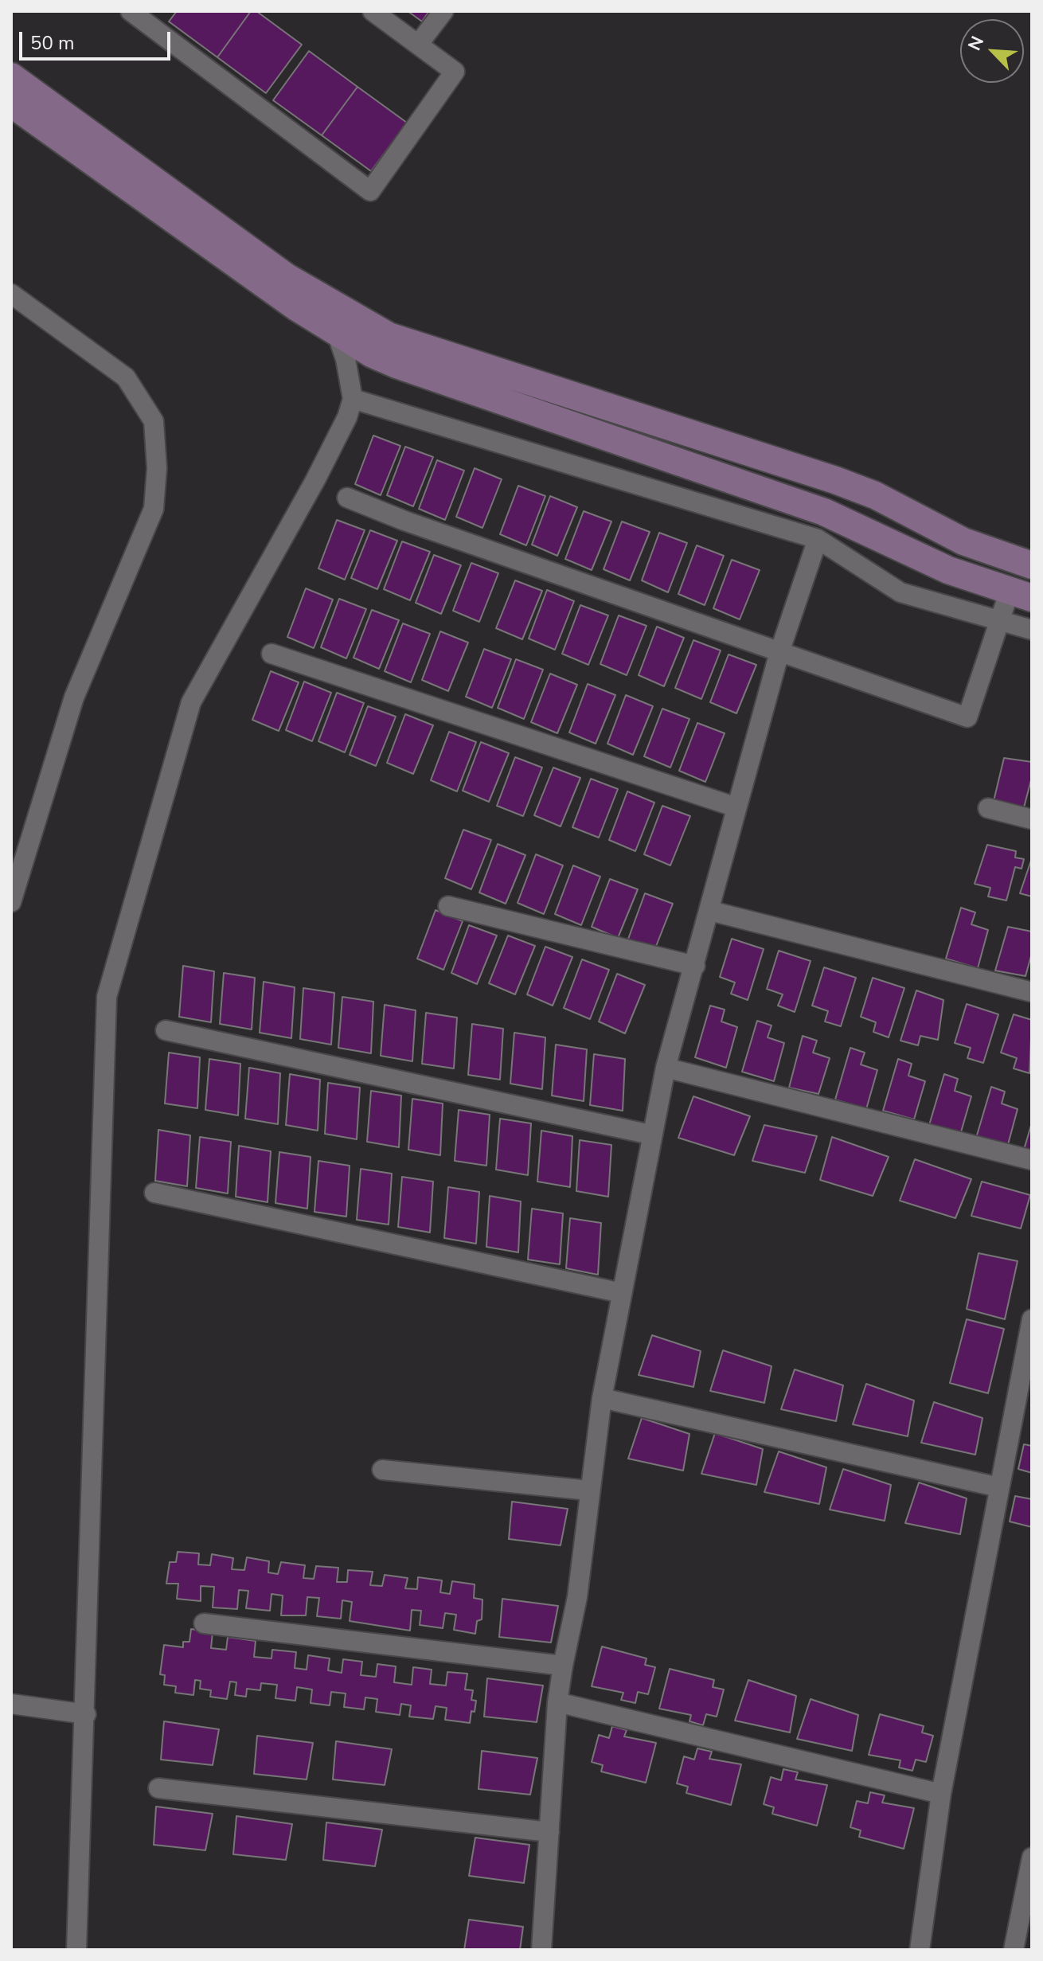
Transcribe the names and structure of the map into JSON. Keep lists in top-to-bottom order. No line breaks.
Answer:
{"scale_bar":"50 m","north":"top left"}
